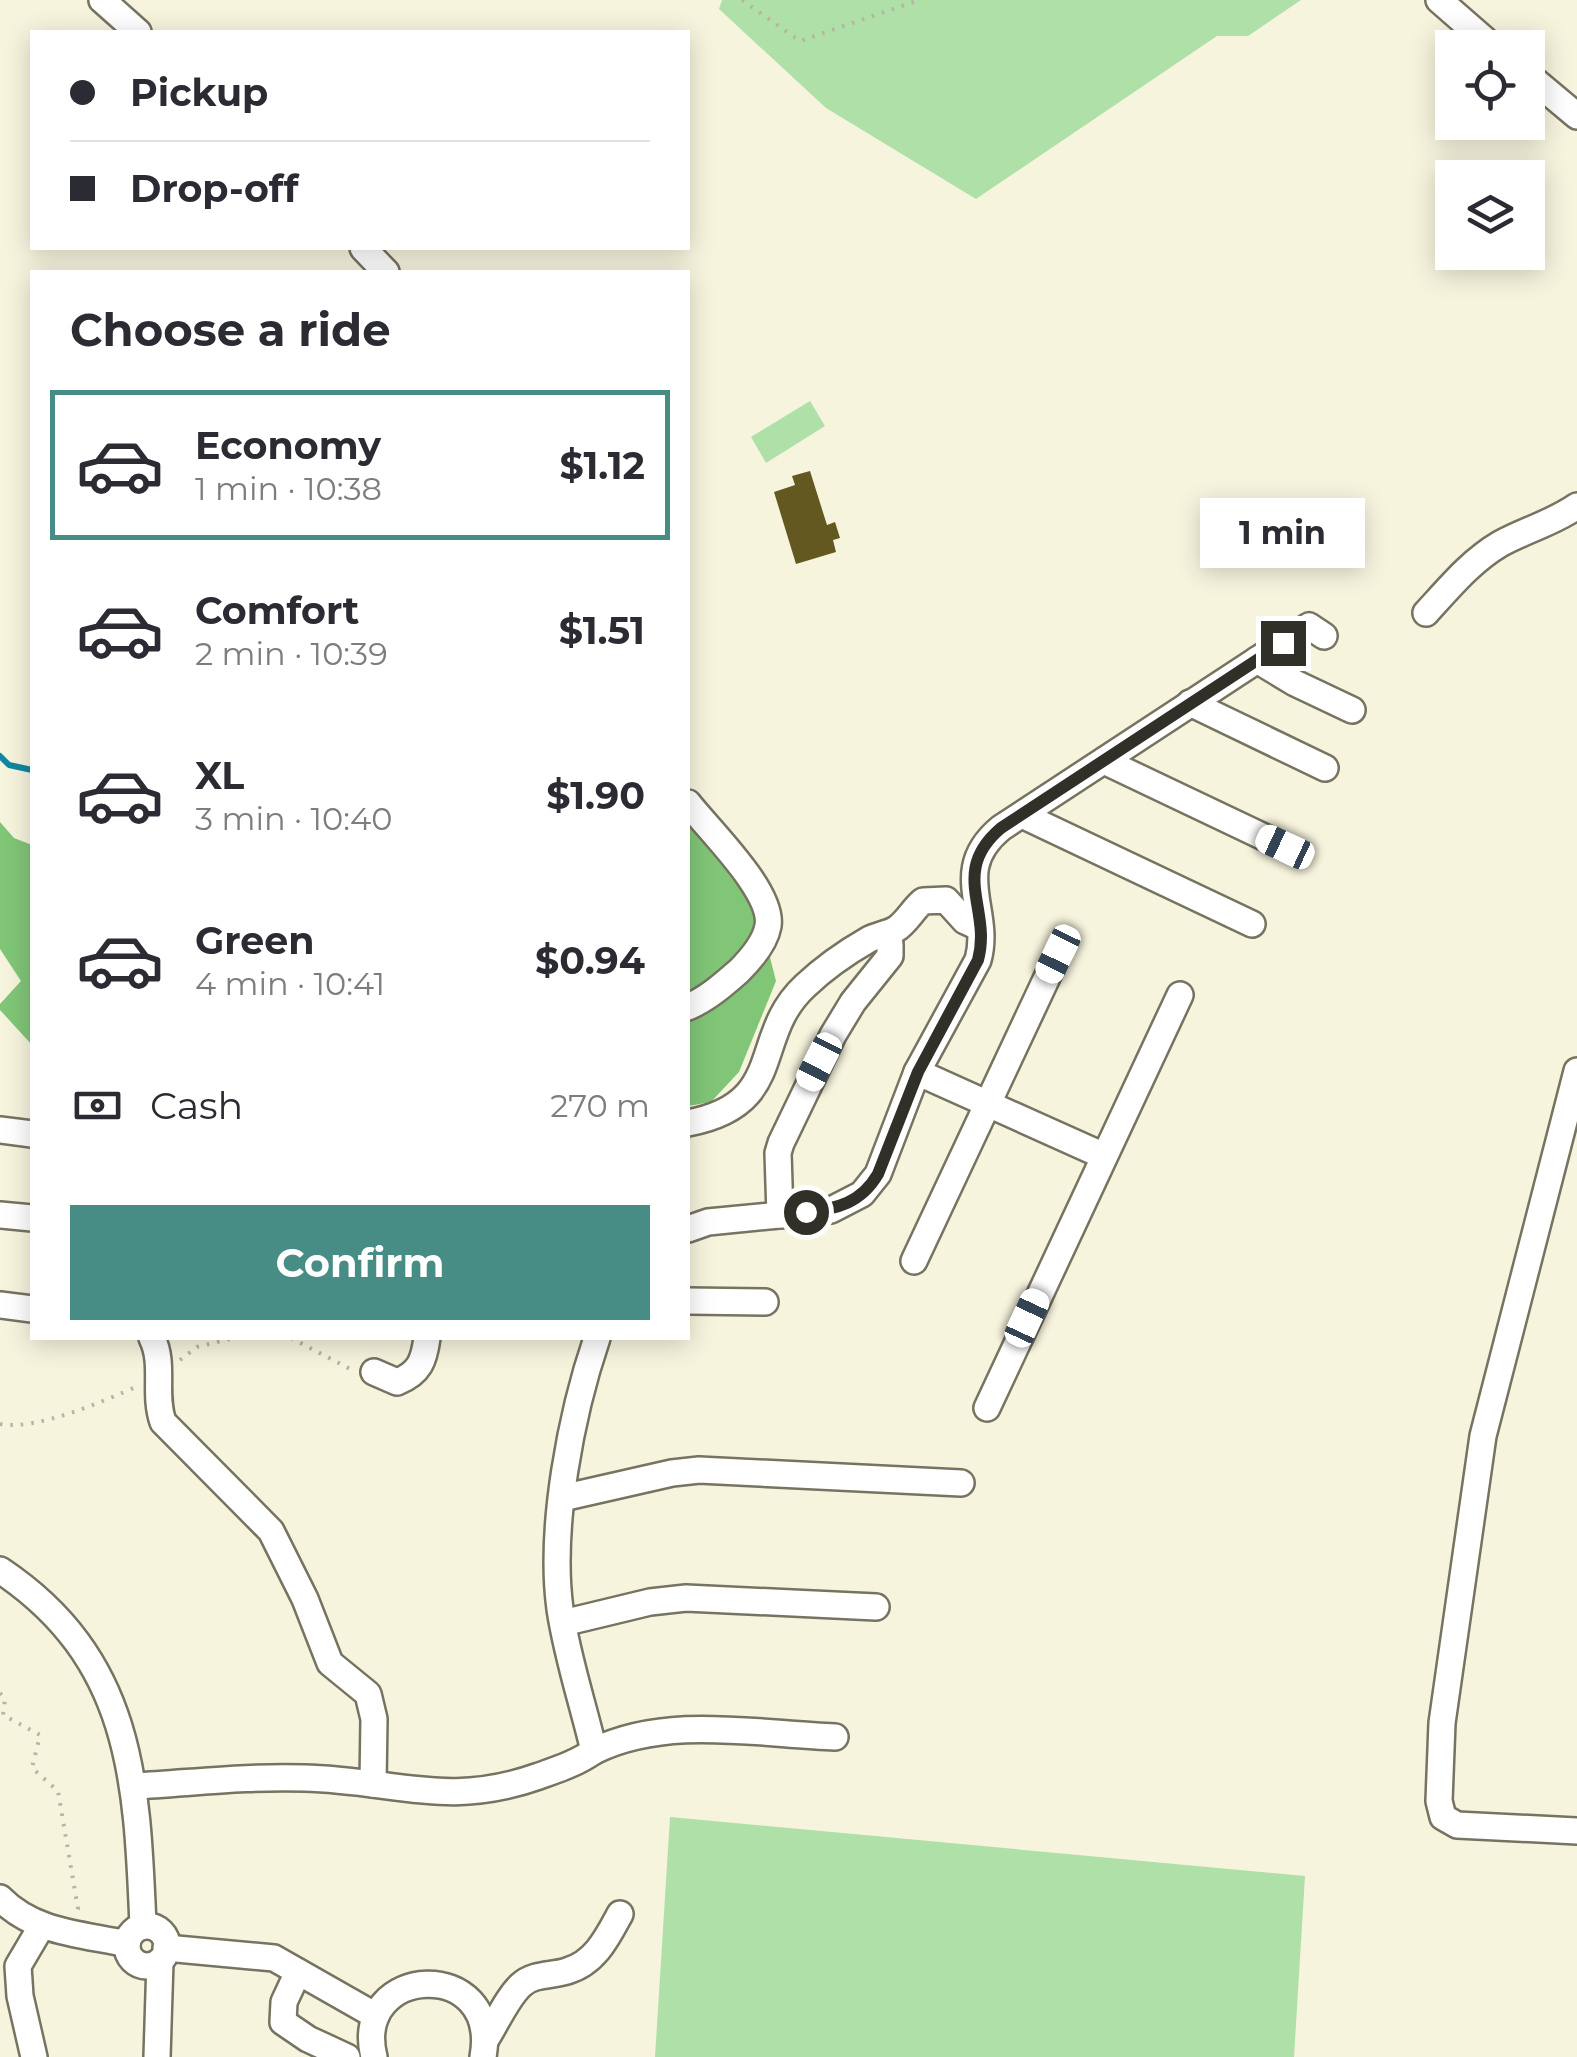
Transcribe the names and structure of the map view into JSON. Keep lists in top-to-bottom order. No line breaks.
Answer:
{"page":{"banner":["Pickup","Drop-off"],"heading":"Choose a ride","list":[{"name":"Economy","note":"1 min · 10:38","value":"$1.12"},{"name":"Comfort","note":"2 min · 10:39","value":"$1.51"},{"name":"XL","note":"3 min · 10:40","value":"$1.90"},{"name":"Green","note":"4 min · 10:41","value":"$0.94"}],"bubble":"1 min","pay":["Cash","270 m"],"buttons":"Confirm"}}
